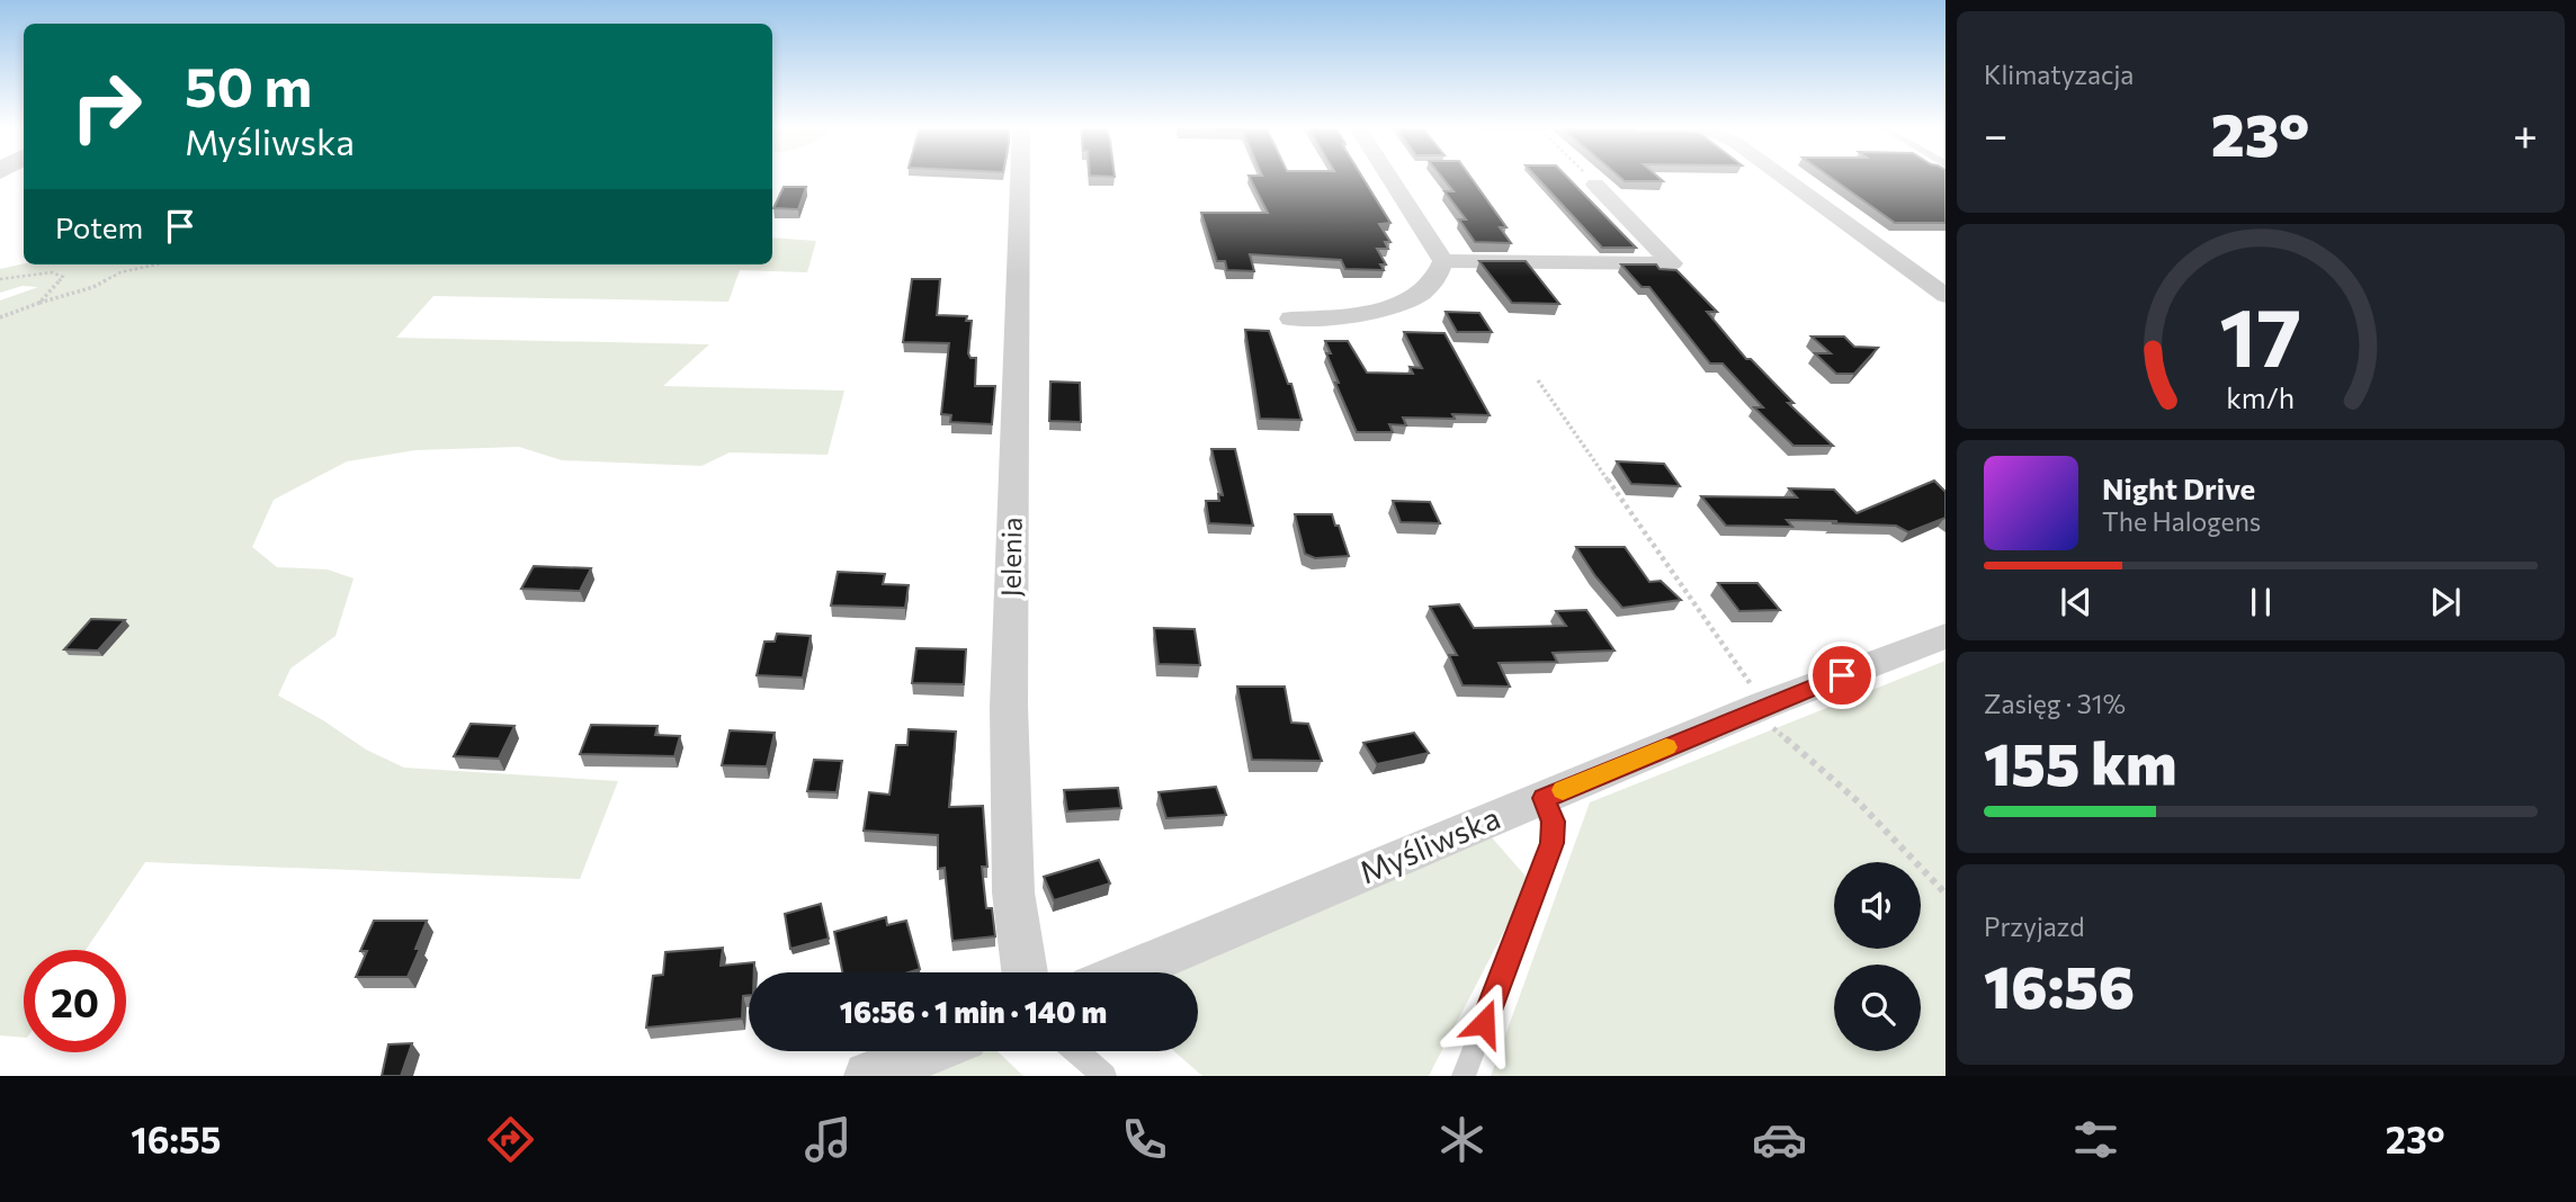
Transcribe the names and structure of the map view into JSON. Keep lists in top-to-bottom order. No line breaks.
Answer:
{"streets":{"street":["Jelenia","Myśliwska"]},"page":{"tile":["Klimatyzacja",["Zasięg · 31%","155 km"],["Przyjazd","16:56"]],"turn":["50 m","Myśliwska"],"heat":["−","23°","+"],"then":"Potem","song":["Night Drive","The Halogens"],"limit":"20","trip":"16:56 · 1 min · 140 m","tabs":["16:55","23°"],"gauge":["17","km/h"]}}
